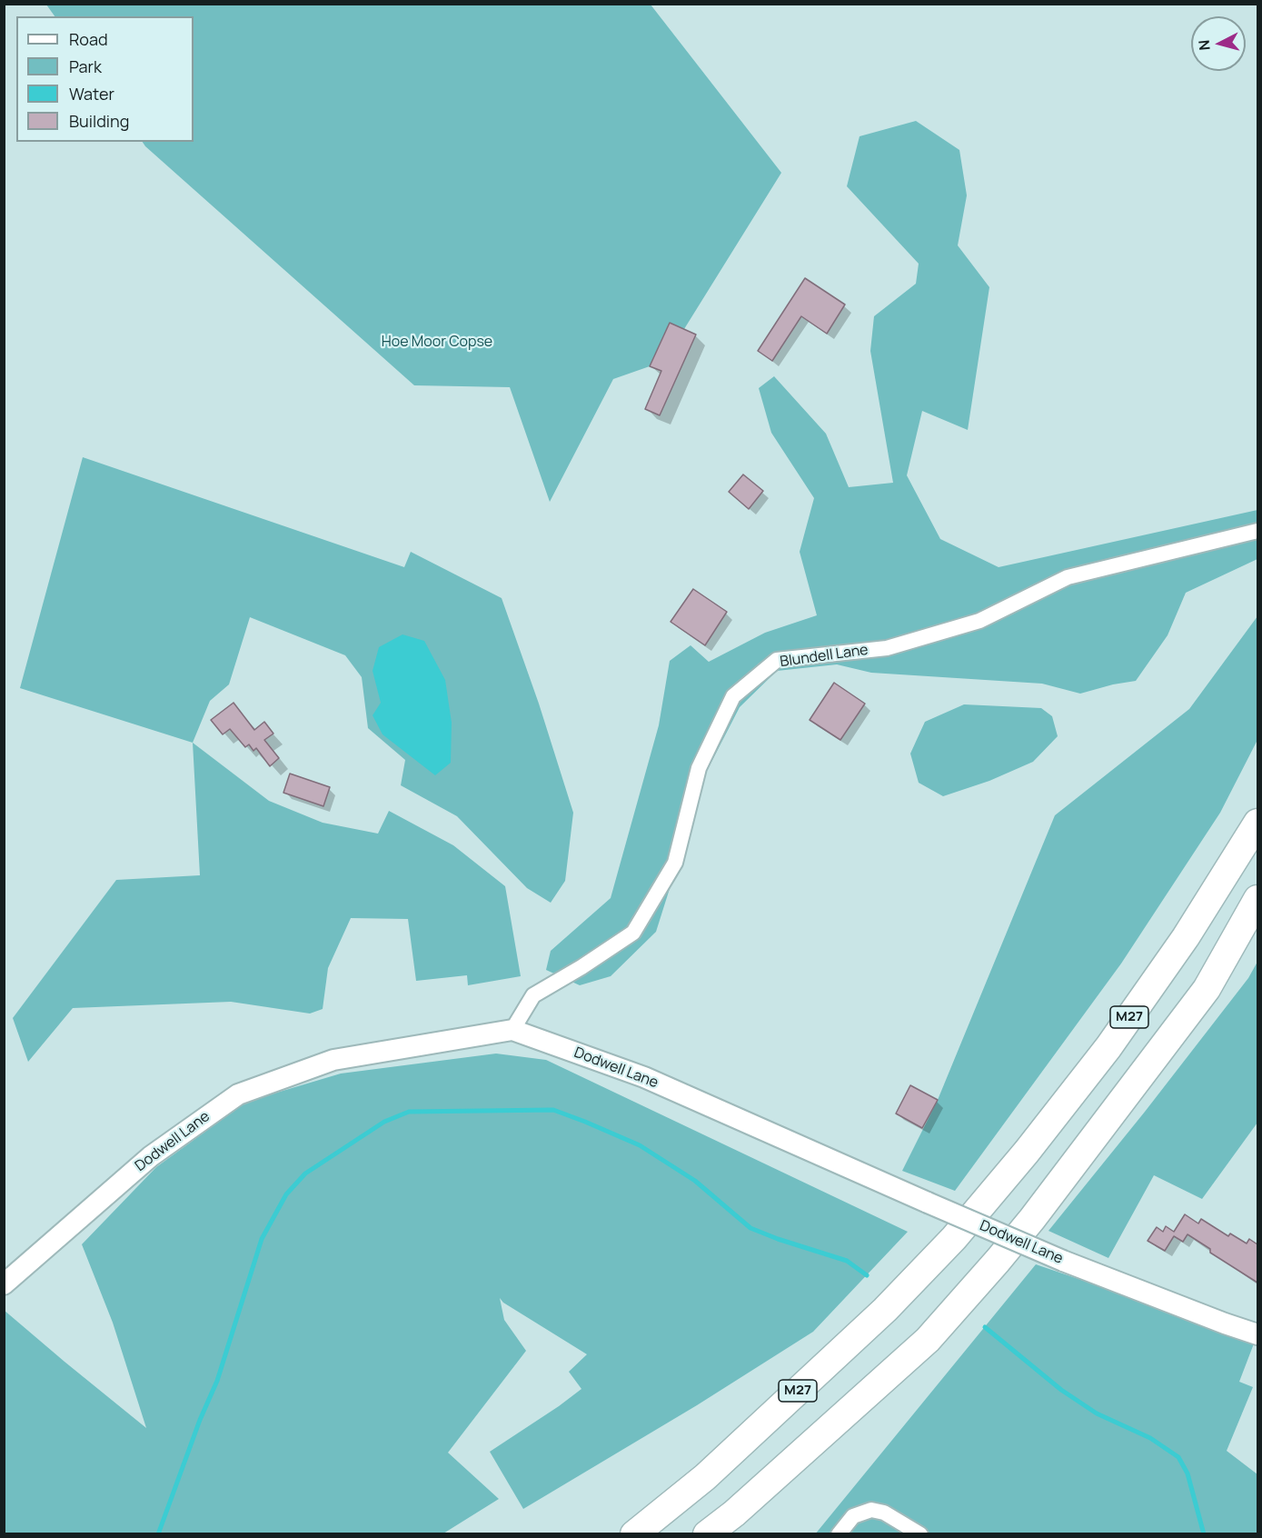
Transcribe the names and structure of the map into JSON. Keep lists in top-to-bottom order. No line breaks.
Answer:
{"streets":{"highway":["M27"],"street":["Blundell Lane","Dodwell Lane"]},"crossings":[["Blundell Lane","Dodwell Lane"]],"parks":["Hoe Moor Copse"],"legend":["Road","Park","Water","Building"],"north":"left"}
